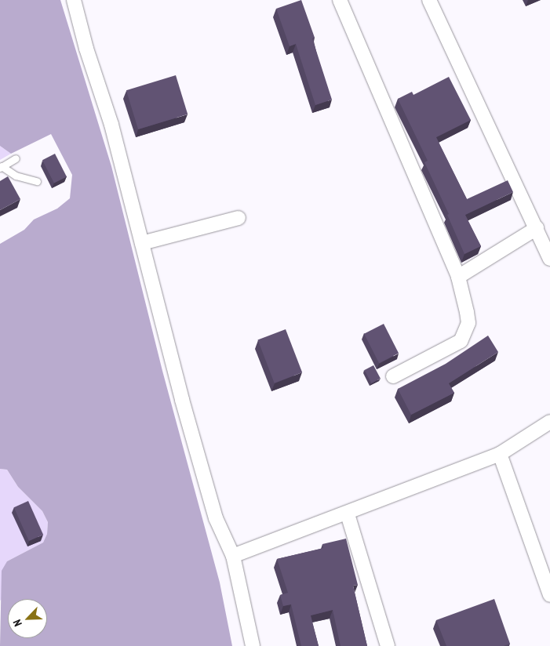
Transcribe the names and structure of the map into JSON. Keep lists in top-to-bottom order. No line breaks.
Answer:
{"north":"bottom left"}
